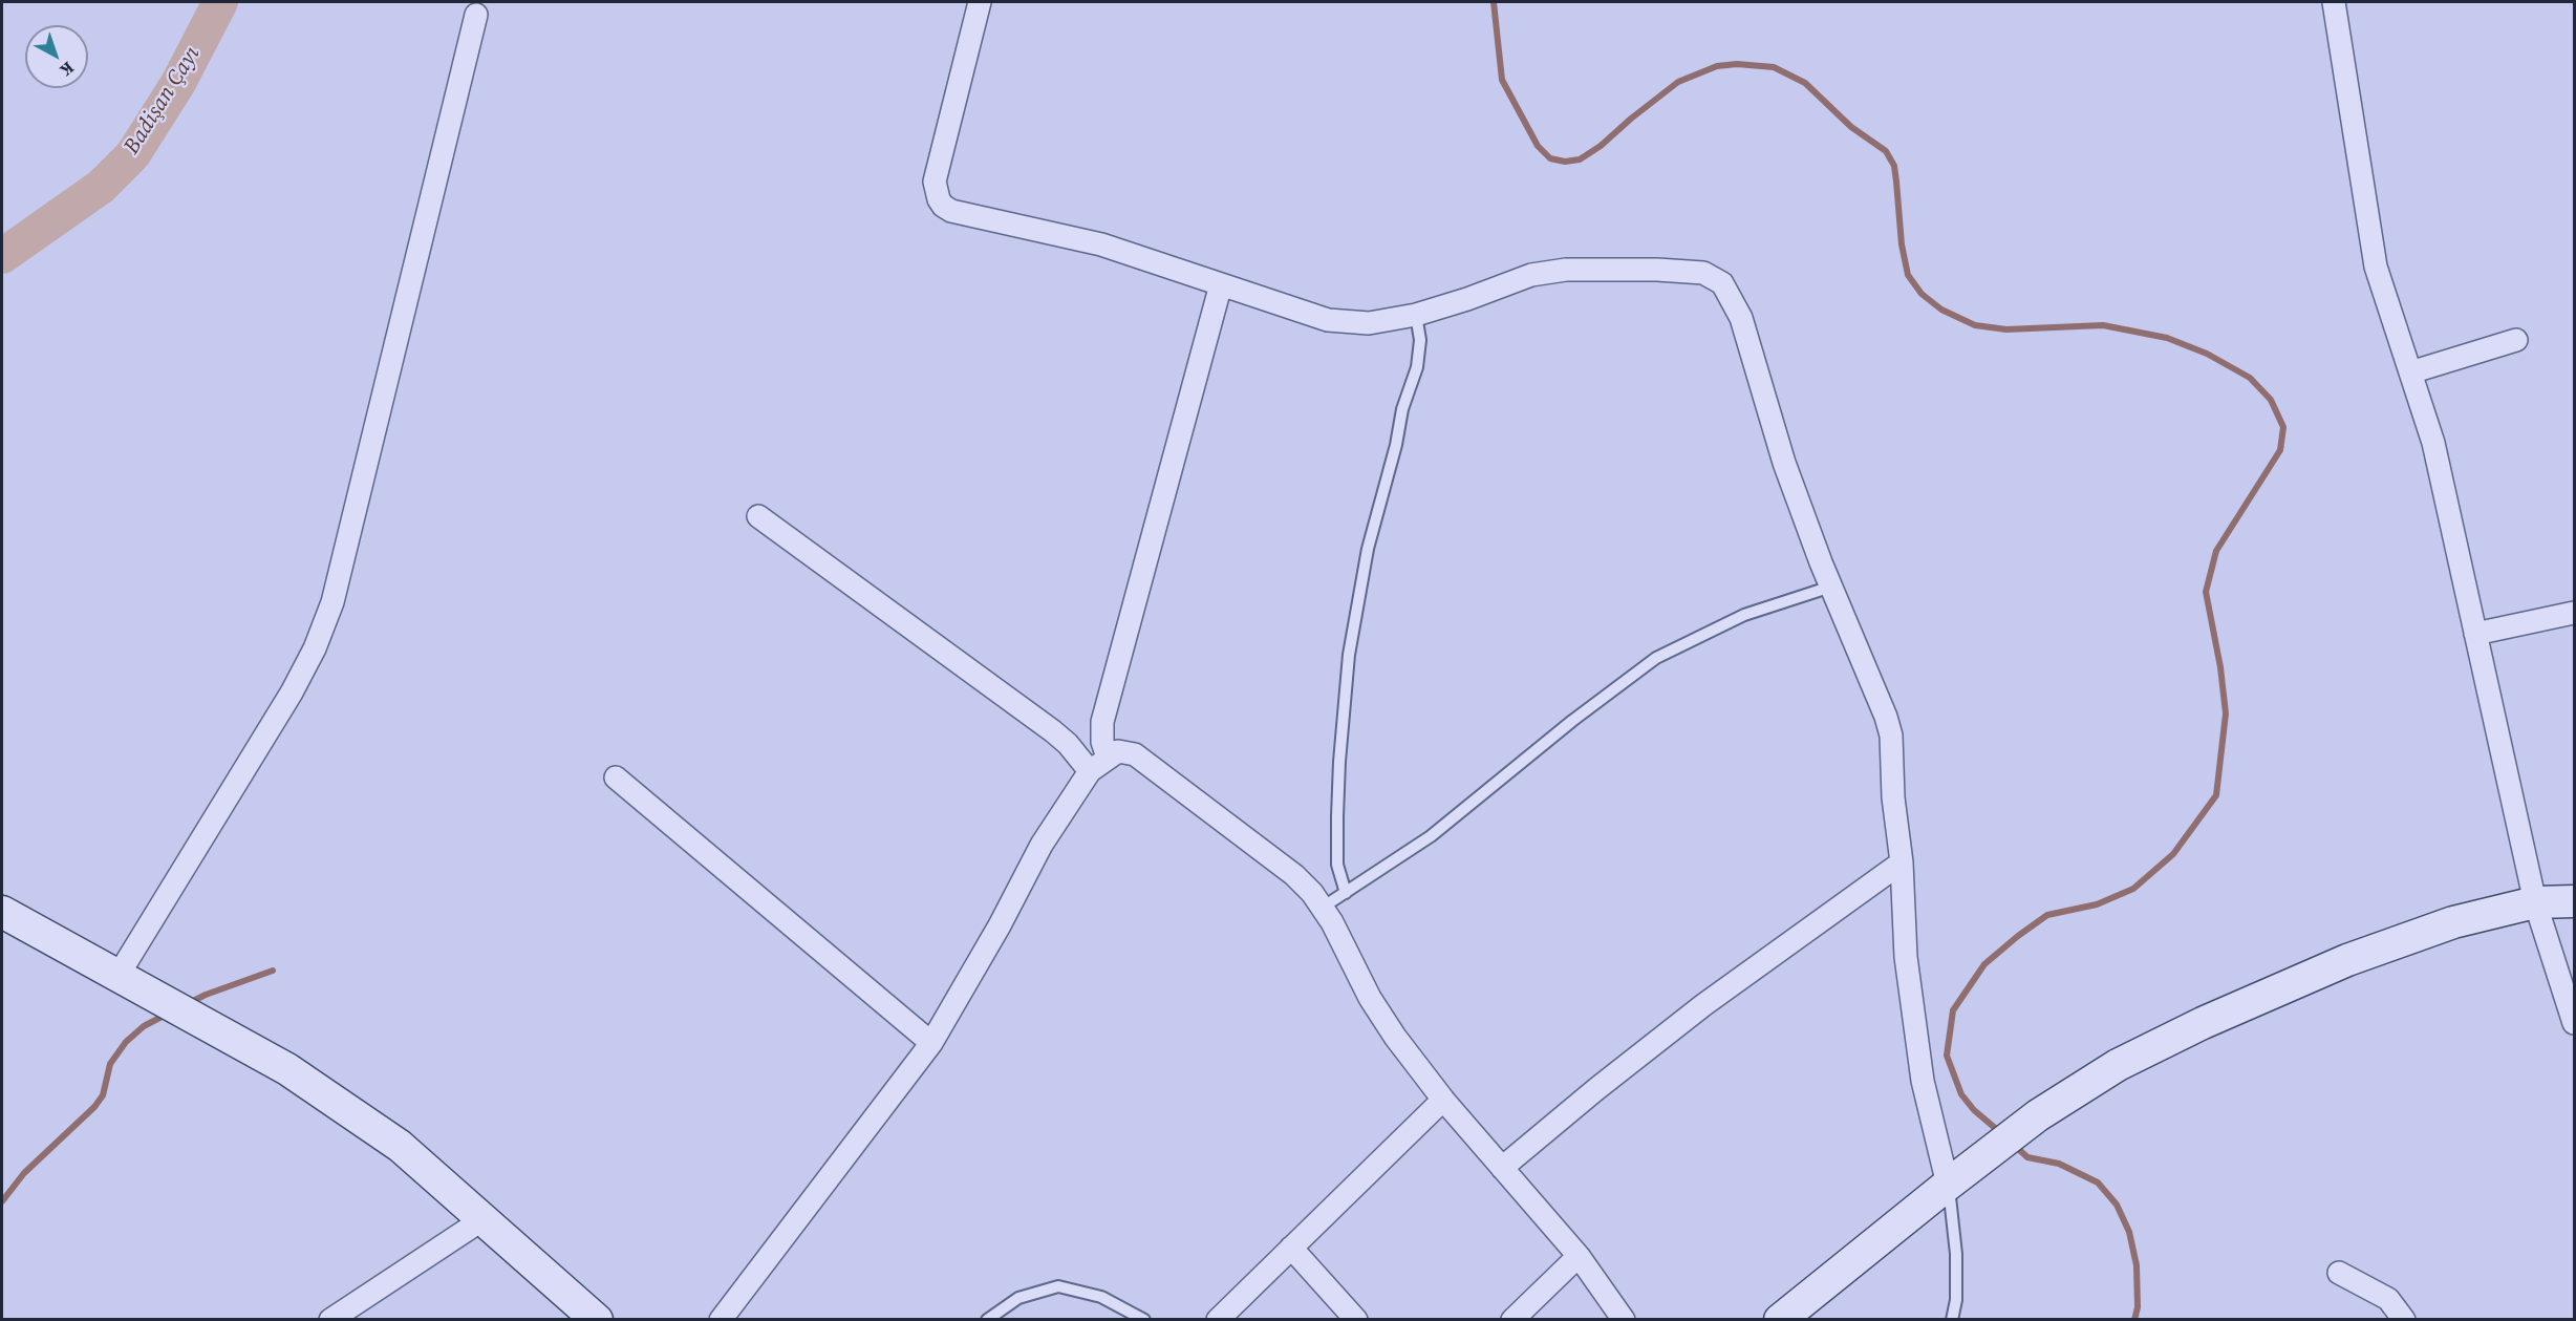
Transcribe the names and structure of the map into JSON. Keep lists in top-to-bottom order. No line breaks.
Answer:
{"water":["Badişan Çayı"],"north":"bottom right"}
